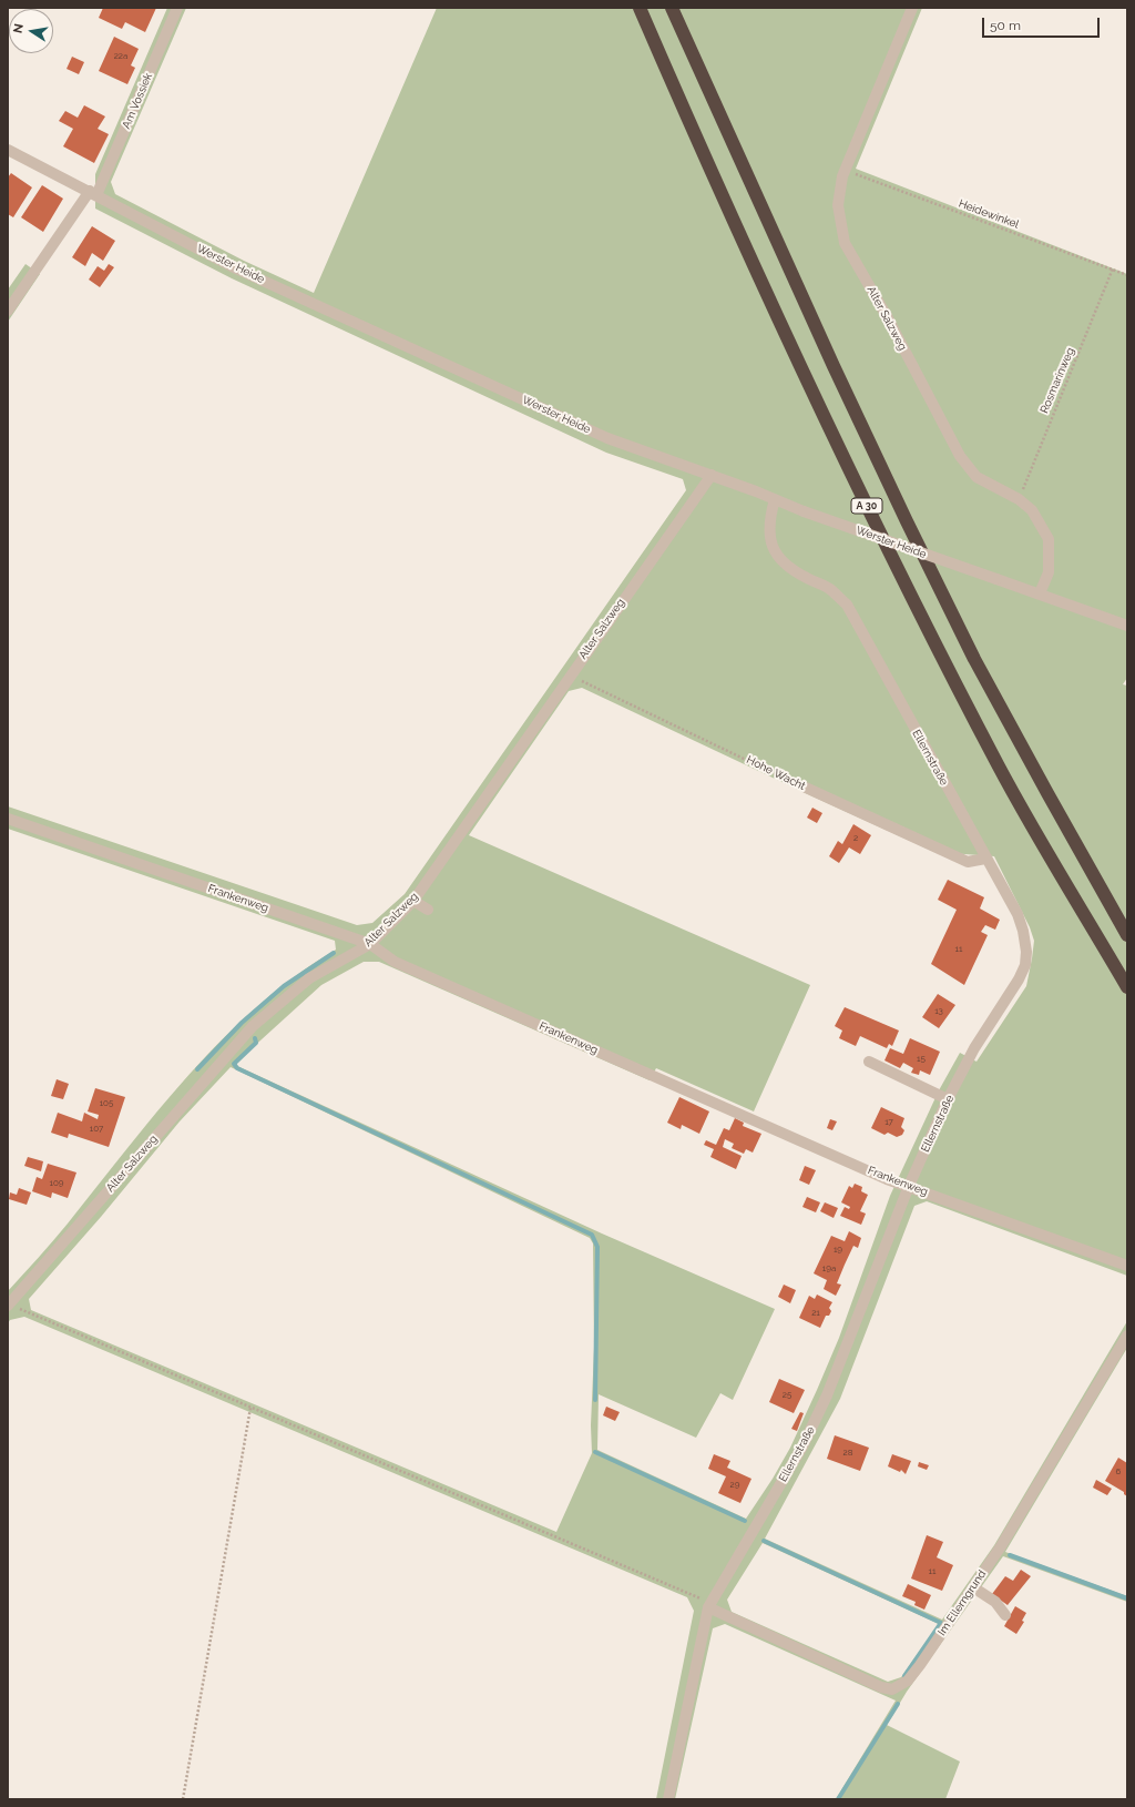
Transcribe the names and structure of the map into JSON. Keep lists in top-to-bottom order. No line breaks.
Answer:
{"streets":{"highway":["A 30"],"street":["Am Vossiek","Werster Heide","Alter Salzweg","Ellernstraße","Hohe Wacht","Frankenweg","Im Ellerngrund"],"path":["Heidewinkel","Rosmarinweg"]},"crossings":[["Am Vossiek","Werster Heide"],["Heidewinkel","Alter Salzweg"],["Heidewinkel","Rosmarinweg"],["Werster Heide","Alter Salzweg"],["Werster Heide","Ellernstraße"],["Alter Salzweg","Rosmarinweg"],["Alter Salzweg","Hohe Wacht"],["Alter Salzweg","Frankenweg"],["Ellernstraße","Hohe Wacht"],["Ellernstraße","Frankenweg"],["Ellernstraße","Im Ellerngrund"]],"house_numbers":["22a","2","11","13","15","105","17","107","109","19","19a","21","25","28","6","29","11"],"scale_bar":"50 m","north":"left"}
